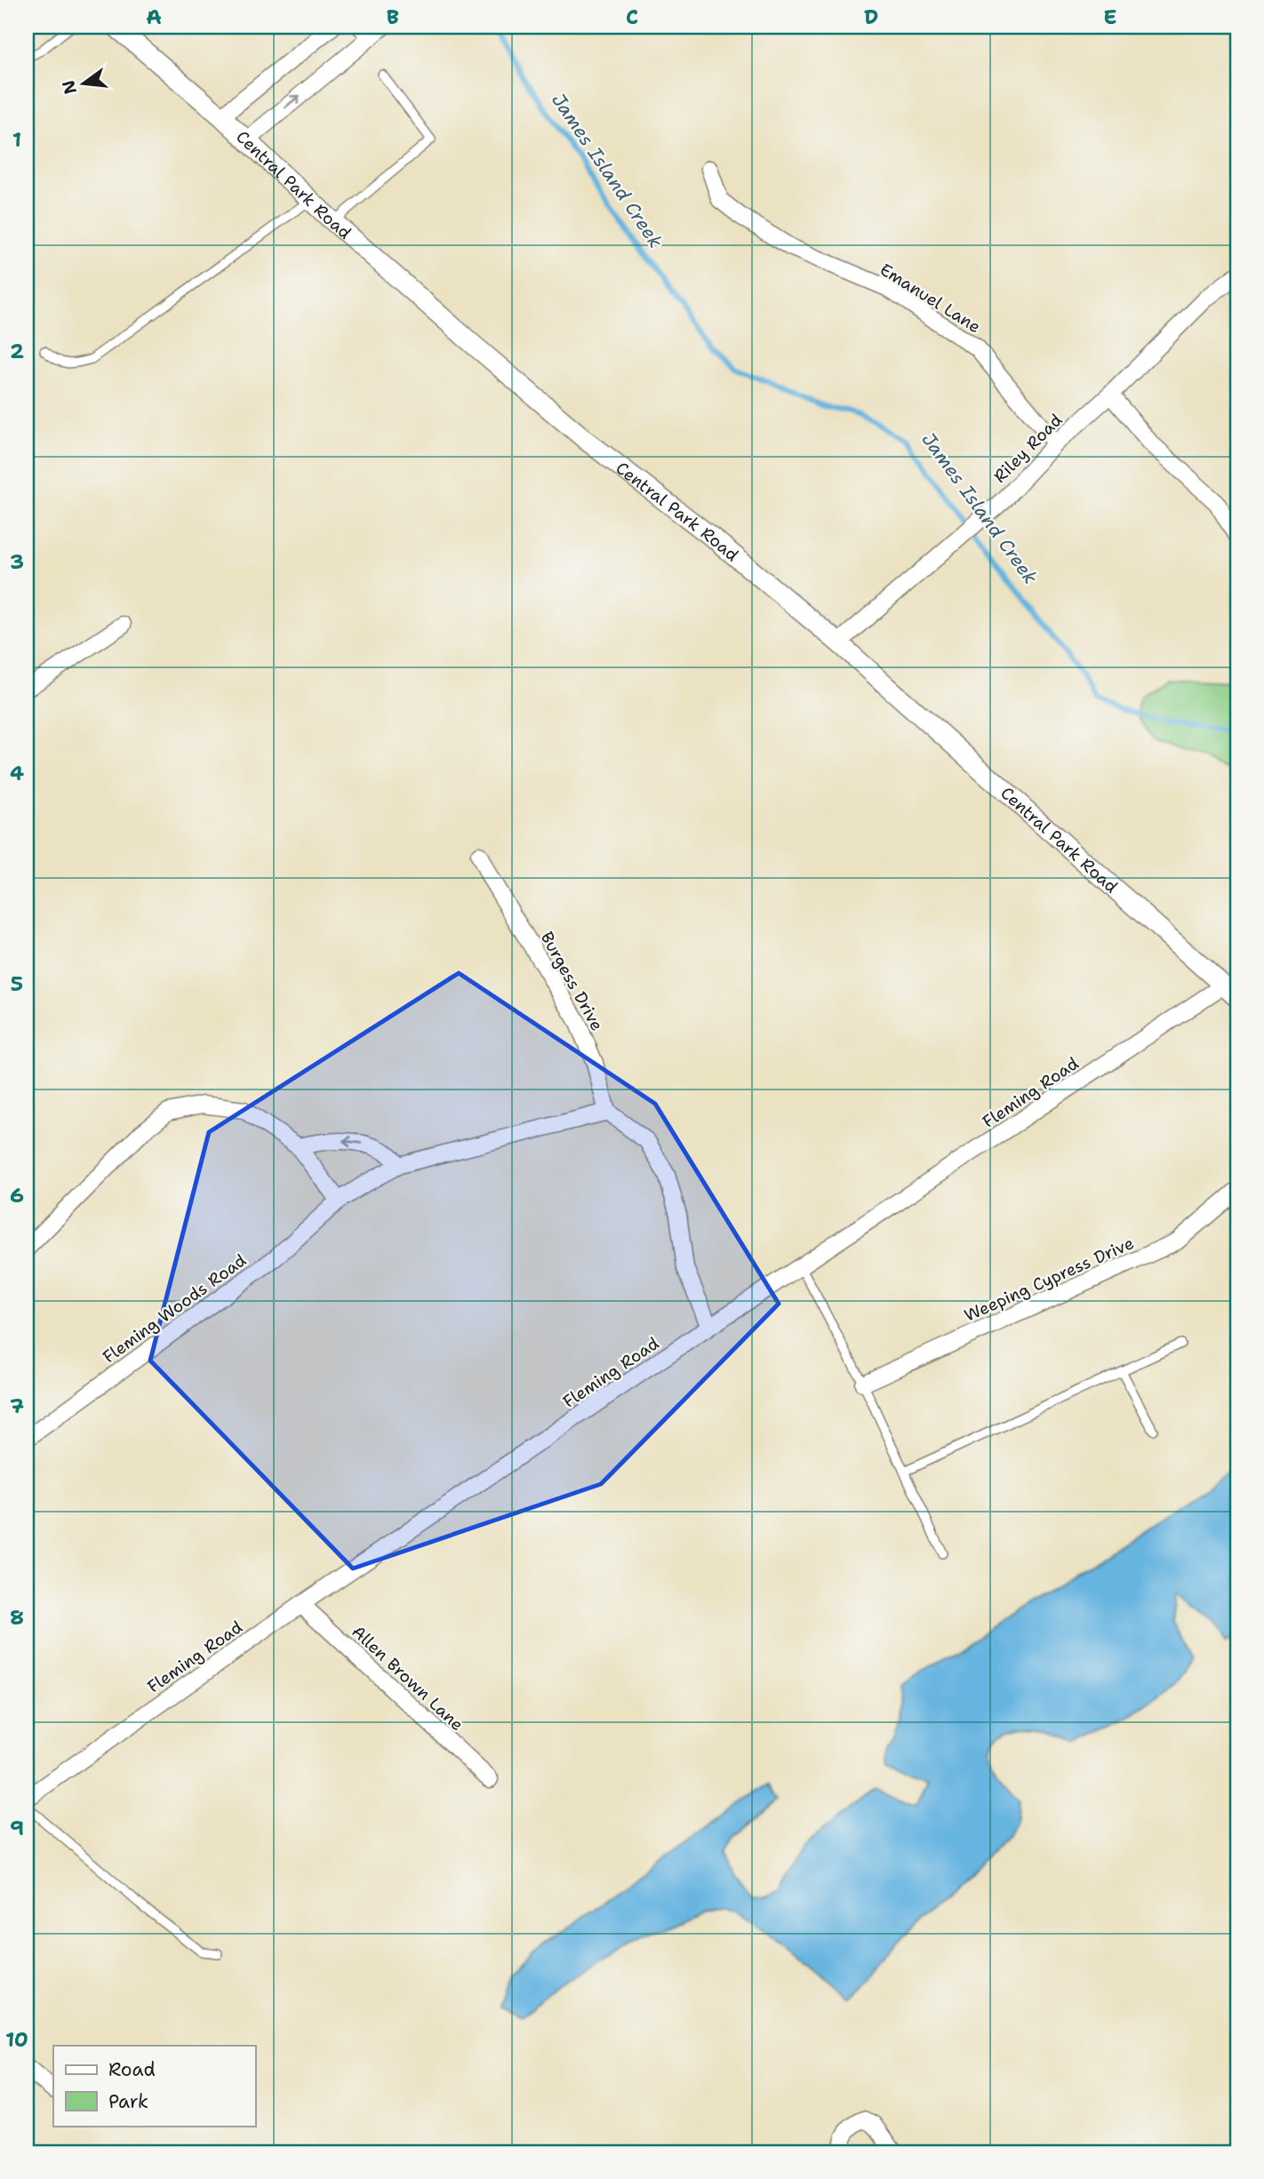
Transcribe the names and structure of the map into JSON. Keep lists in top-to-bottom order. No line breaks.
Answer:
{"streets":{"street":["Central Park Road","Emanuel Lane","Riley Road","Burgess Drive","Fleming Road","Weeping Cypress Drive","Fleming Woods Road","Allen Brown Lane"]},"crossings":[["Central Park Road","Riley Road"],["Central Park Road","Fleming Road"],["Emanuel Lane","Riley Road"],["Burgess Drive","Fleming Woods Road"],["Fleming Road","Allen Brown Lane"]],"water":["James Island Creek"],"legend":["Road","Park"],"north":"left","grid":{"columns":["A","B","C","D","E"],"rows":["1","2","3","4","5","6","7","8","9","10"]}}
